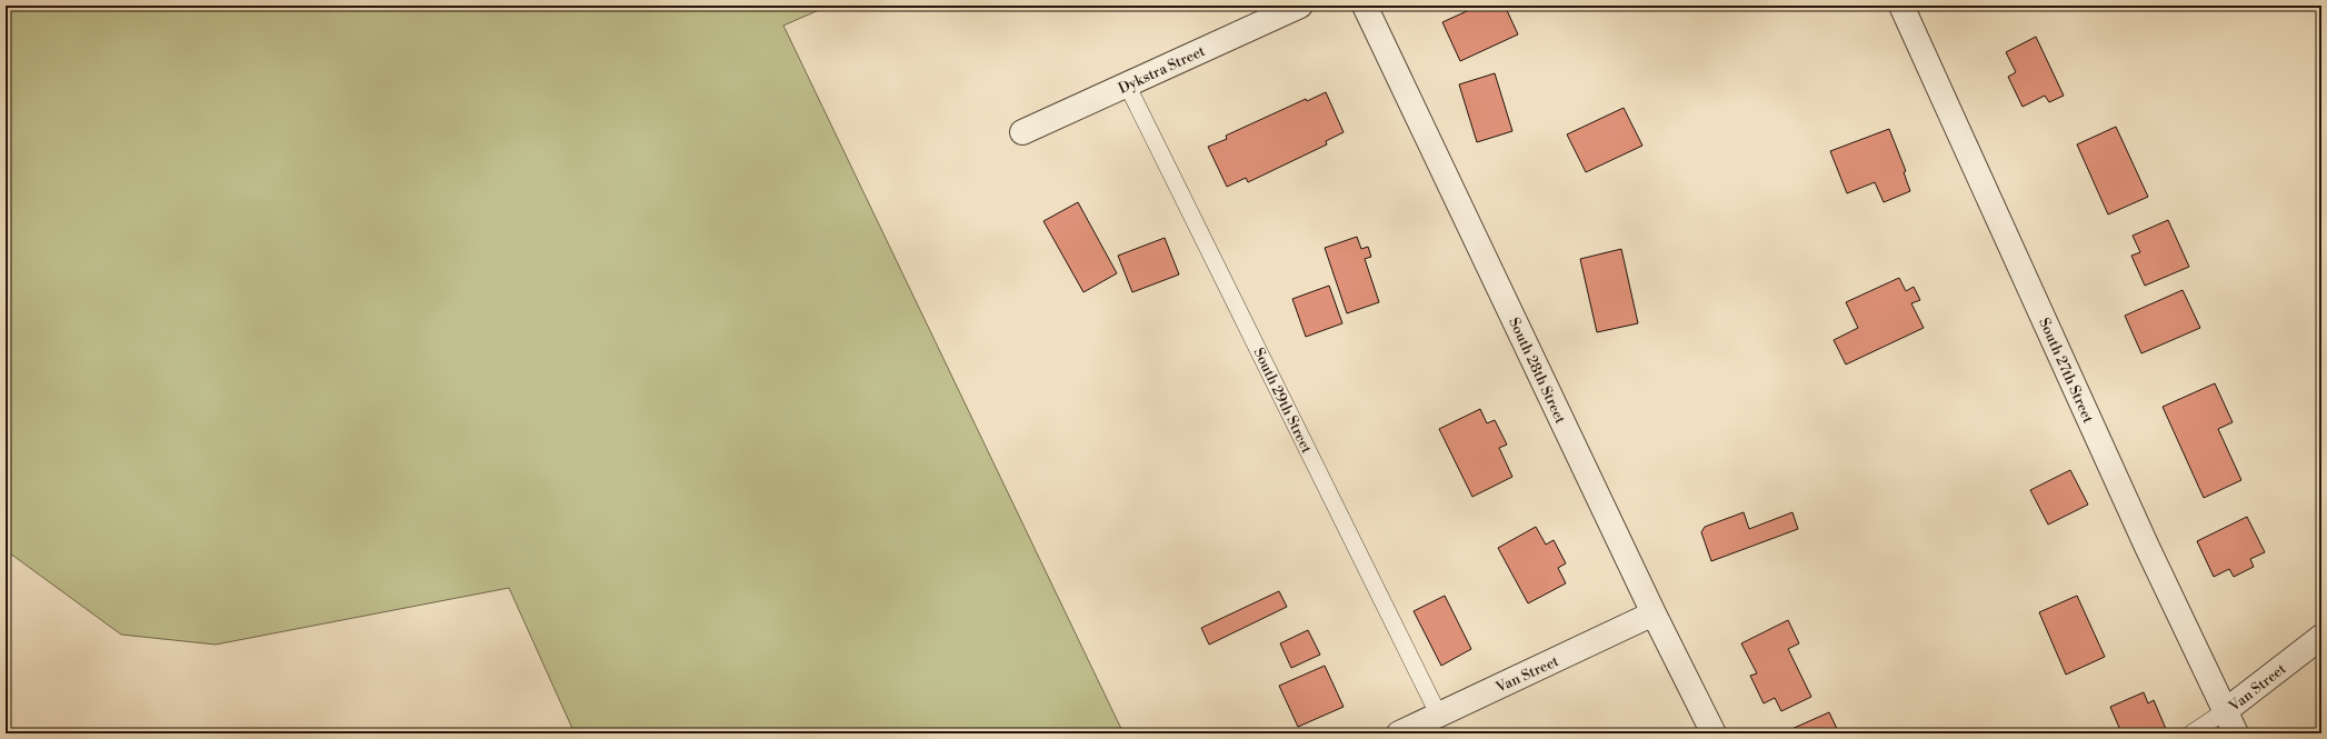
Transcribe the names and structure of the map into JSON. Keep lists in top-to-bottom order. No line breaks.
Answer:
{"streets":{"street":["Dykstra Street","South 28th Street","South 27th Street","Van Street"],"lane":["South 29th Street"]},"crossings":[["Dykstra Street","South 29th Street"],["South 28th Street","Van Street"],["South 27th Street","Van Street"],["South 29th Street","Van Street"]]}
